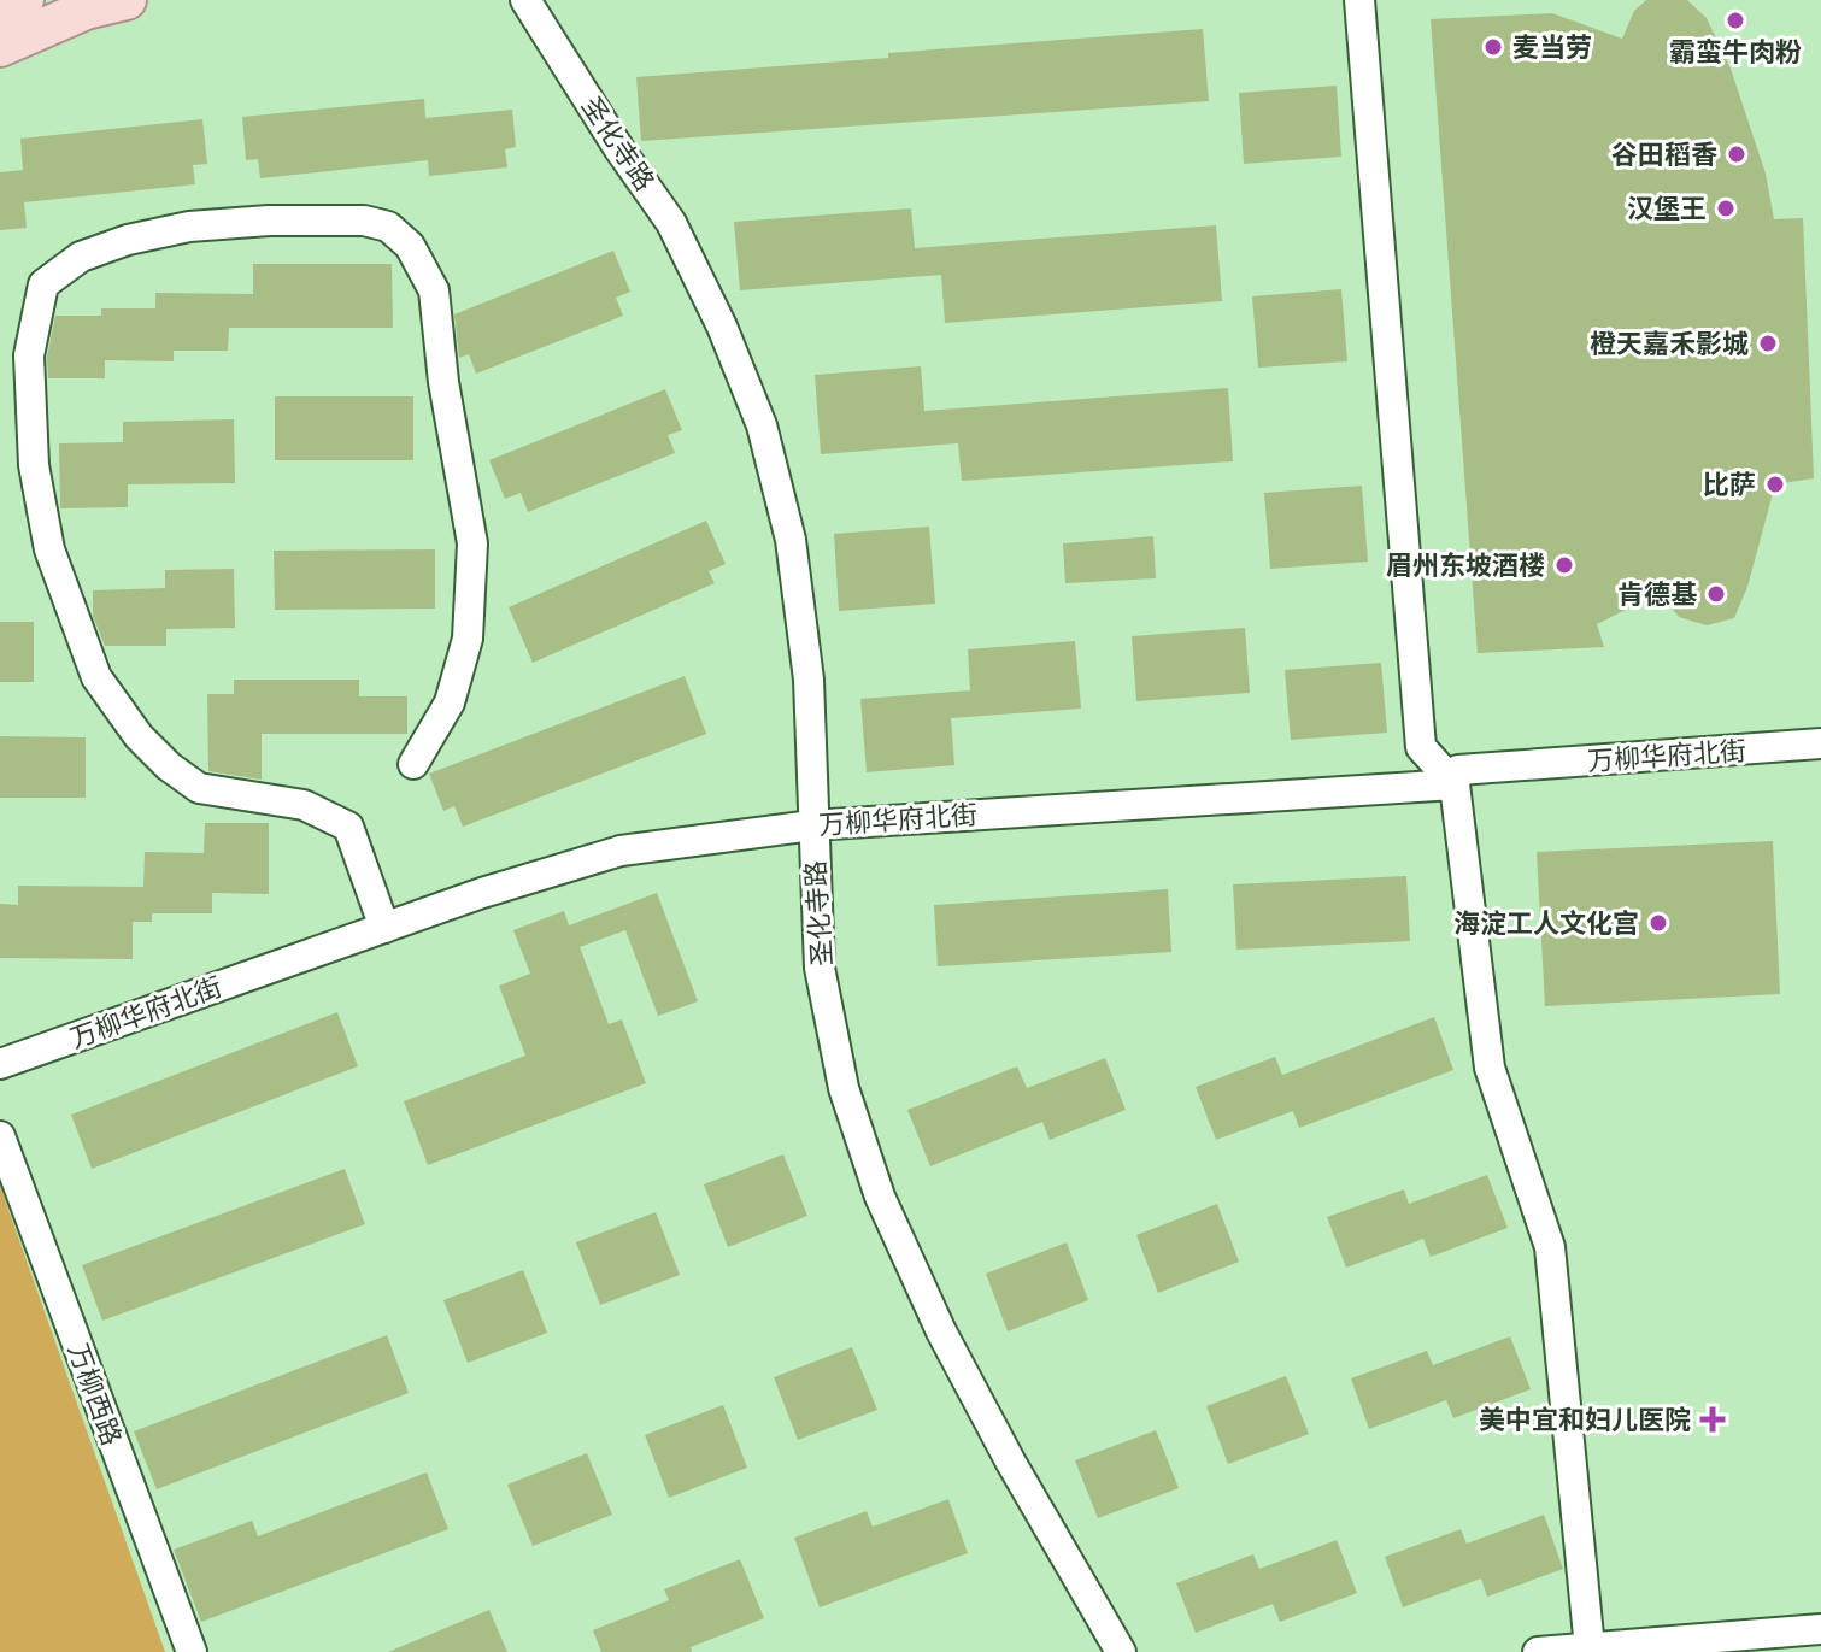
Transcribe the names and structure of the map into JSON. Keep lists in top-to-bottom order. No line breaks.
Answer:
{"streets":{"street":["圣化寺路","万柳华府北街","万柳西路"]},"crossings":[["圣化寺路","万柳华府北街"]],"places":{"other":["霸蛮牛肉粉","麦当劳","谷田稻香","汉堡王","橙天嘉禾影城","比萨","眉州东坡酒楼","肯德基","海淀工人文化宫"],"health":["美中宜和妇儿医院"]}}
